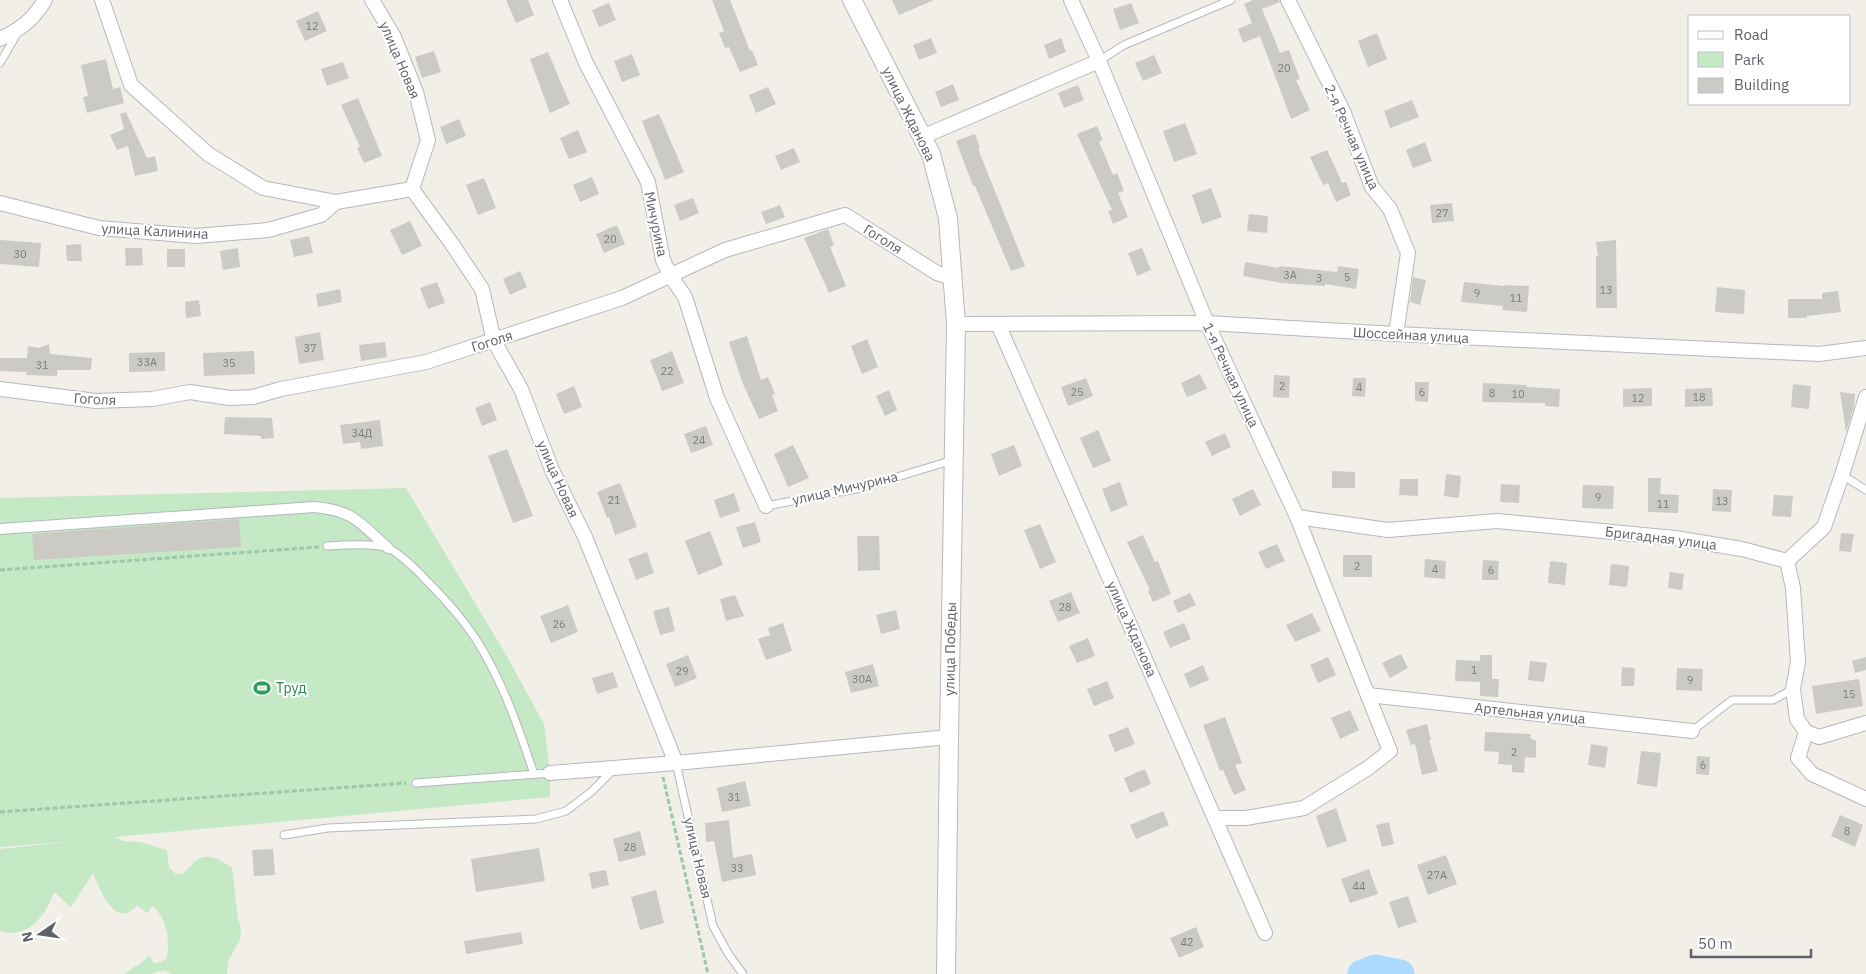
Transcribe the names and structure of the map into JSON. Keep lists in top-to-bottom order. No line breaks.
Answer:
{"streets":{"street":["улица Новая","улица Жданова","2-я Речная улица","Мичурина","улица Калинина","Гоголя","Шоссейная улица","1-я Речная улица","Бригадная улица","улица Победы","Артельная улица"],"lane":["улица Мичурина"]},"crossings":[["улица Новая","улица Калинина"],["улица Новая","Гоголя"],["улица Жданова","Гоголя"],["улица Жданова","Шоссейная улица"],["улица Жданова","1-я Речная улица"],["улица Жданова","улица Победы"],["2-я Речная улица","Шоссейная улица"],["Мичурина","Гоголя"],["Мичурина","улица Мичурина"],["Шоссейная улица","1-я Речная улица"],["Шоссейная улица","улица Победы"],["1-я Речная улица","Бригадная улица"],["1-я Речная улица","Артельная улица"],["улица Мичурина","улица Победы"]],"places":{"sports":["Труд"]},"house_numbers":["12","20","27","20","30","3А","5","3","13","9","11","37","33А","35","31","22","2","4","25","6","8","10","18","12","34Д","24","9","21","13","11","2","4","6","28","26","1","29","30А","9","15","2","6","31","8","28","33","27А","44","42"],"legend":["Road","Park","Building"],"scale_bar":"50 m","north":"left"}
